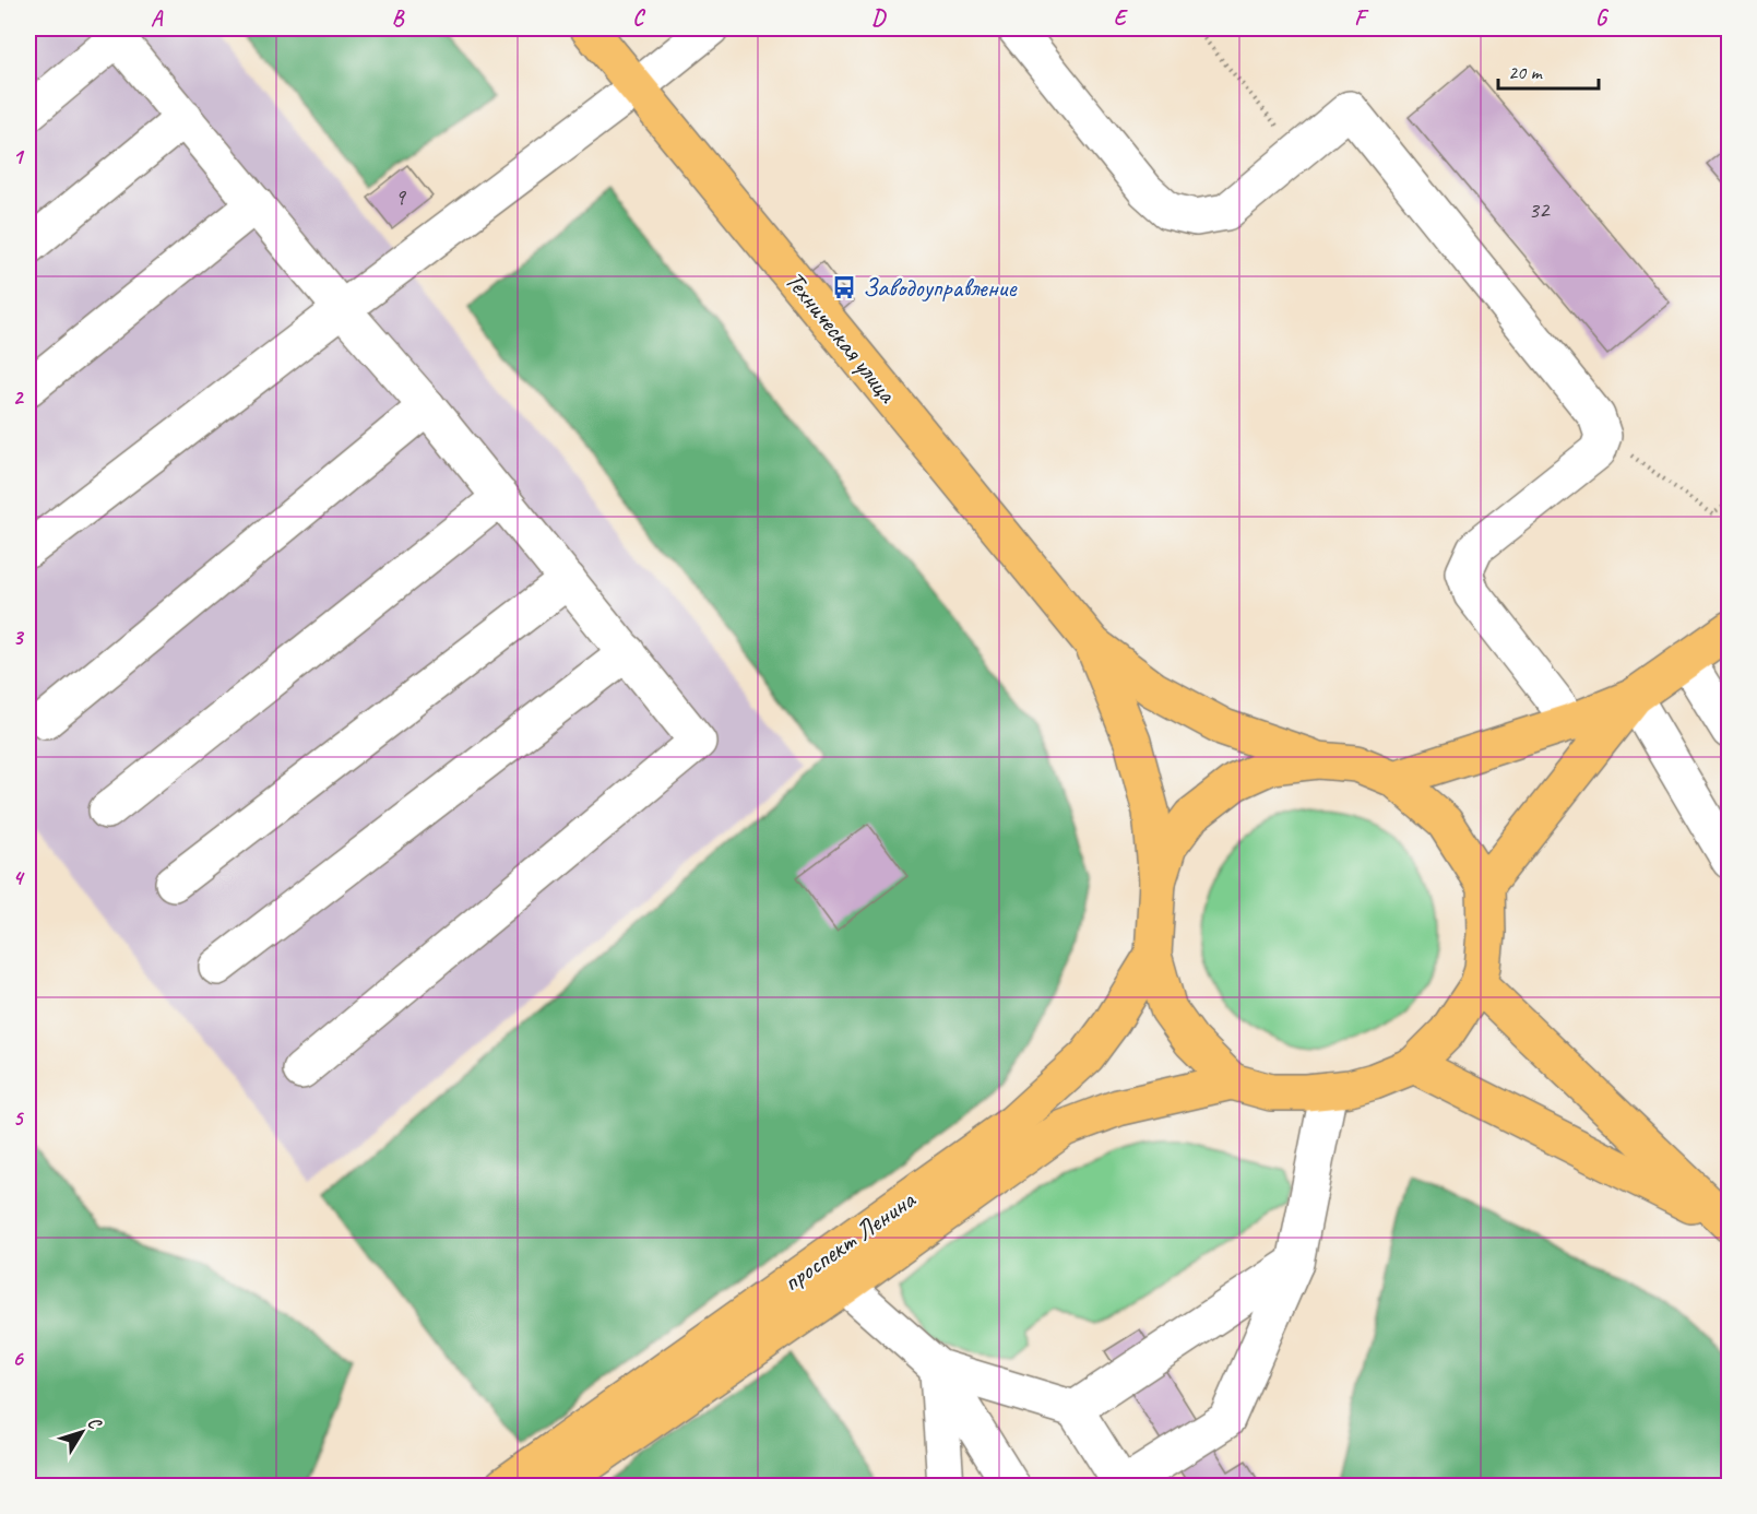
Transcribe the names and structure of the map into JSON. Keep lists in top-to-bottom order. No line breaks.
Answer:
{"streets":{"main road":["Техническая улица","проспект Ленина"]},"places":{"bus stop":["Заводоуправление"]},"house_numbers":["9","32"],"scale_bar":"20 m","north":"top right","grid":{"columns":["A","B","C","D","E","F","G"],"rows":["1","2","3","4","5","6"]}}
